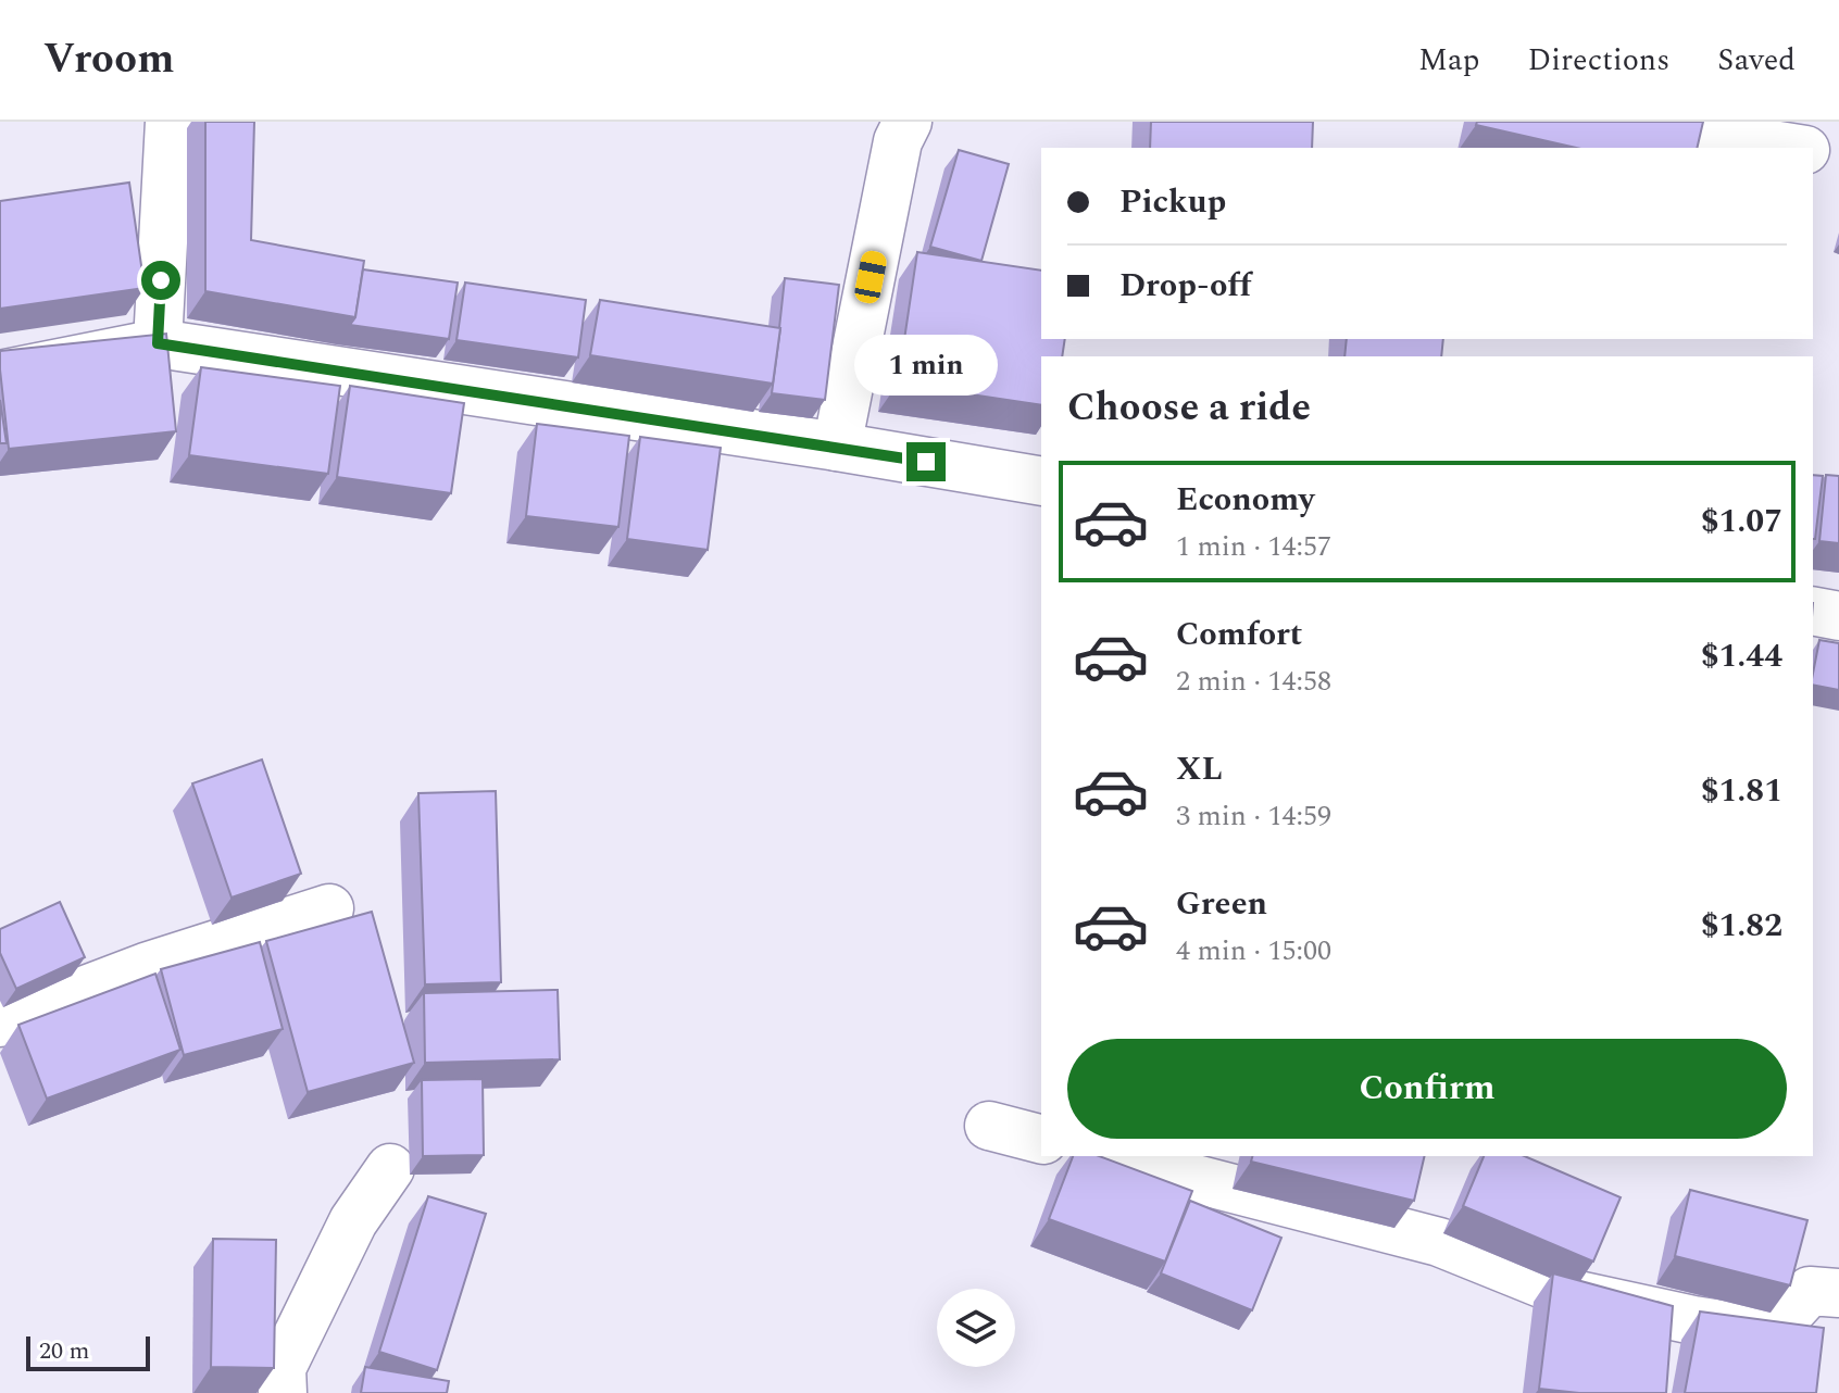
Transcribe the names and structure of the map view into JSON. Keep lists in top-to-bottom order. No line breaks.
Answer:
{"scale_bar":"20 m","page":{"header":"Vroom","nav":["Map","Directions","Saved"],"banner":["Pickup","Drop-off"],"bubble":"1 min","heading":"Choose a ride","list":[{"name":"Economy","note":"1 min · 14:57","value":"$1.07"},{"name":"Comfort","note":"2 min · 14:58","value":"$1.44"},{"name":"XL","note":"3 min · 14:59","value":"$1.81"},{"name":"Green","note":"4 min · 15:00","value":"$1.82"}],"buttons":"Confirm","scale":"20 m"}}
